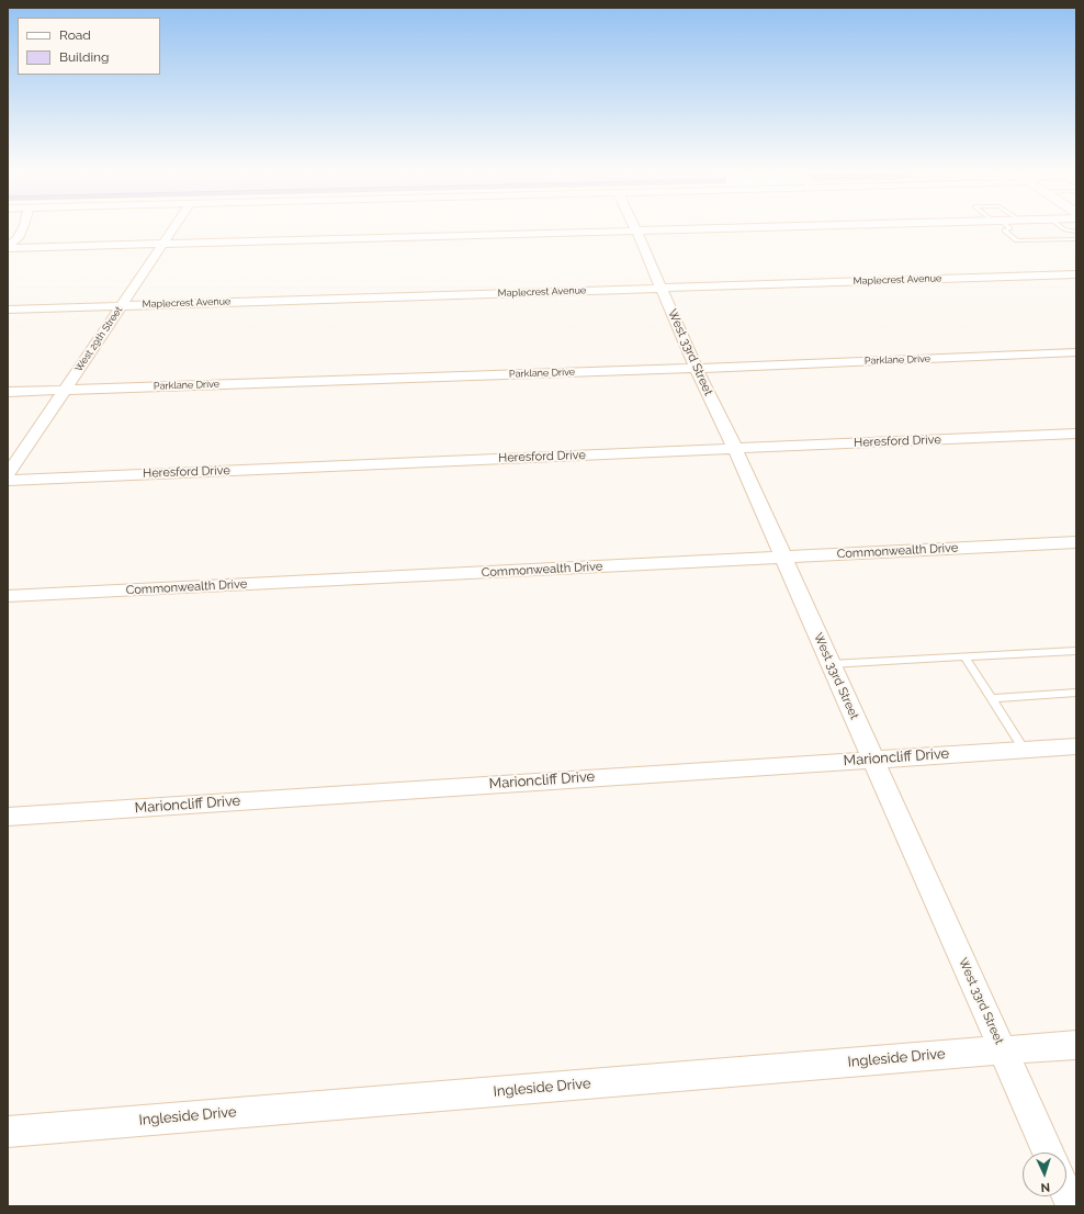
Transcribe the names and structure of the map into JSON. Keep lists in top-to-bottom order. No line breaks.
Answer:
{"streets":{"street":["Maplecrest Avenue","West 29th Street","West 33rd Street","Parklane Drive","Heresford Drive","Commonwealth Drive","Marioncliff Drive","Ingleside Drive"]},"crossings":[["Maplecrest Avenue","West 29th Street"],["Maplecrest Avenue","West 33rd Street"],["West 29th Street","Parklane Drive"],["West 33rd Street","Parklane Drive"],["West 33rd Street","Heresford Drive"],["West 33rd Street","Commonwealth Drive"],["West 33rd Street","Marioncliff Drive"],["West 33rd Street","Ingleside Drive"]],"legend":["Road","Building"],"north":"bottom"}
